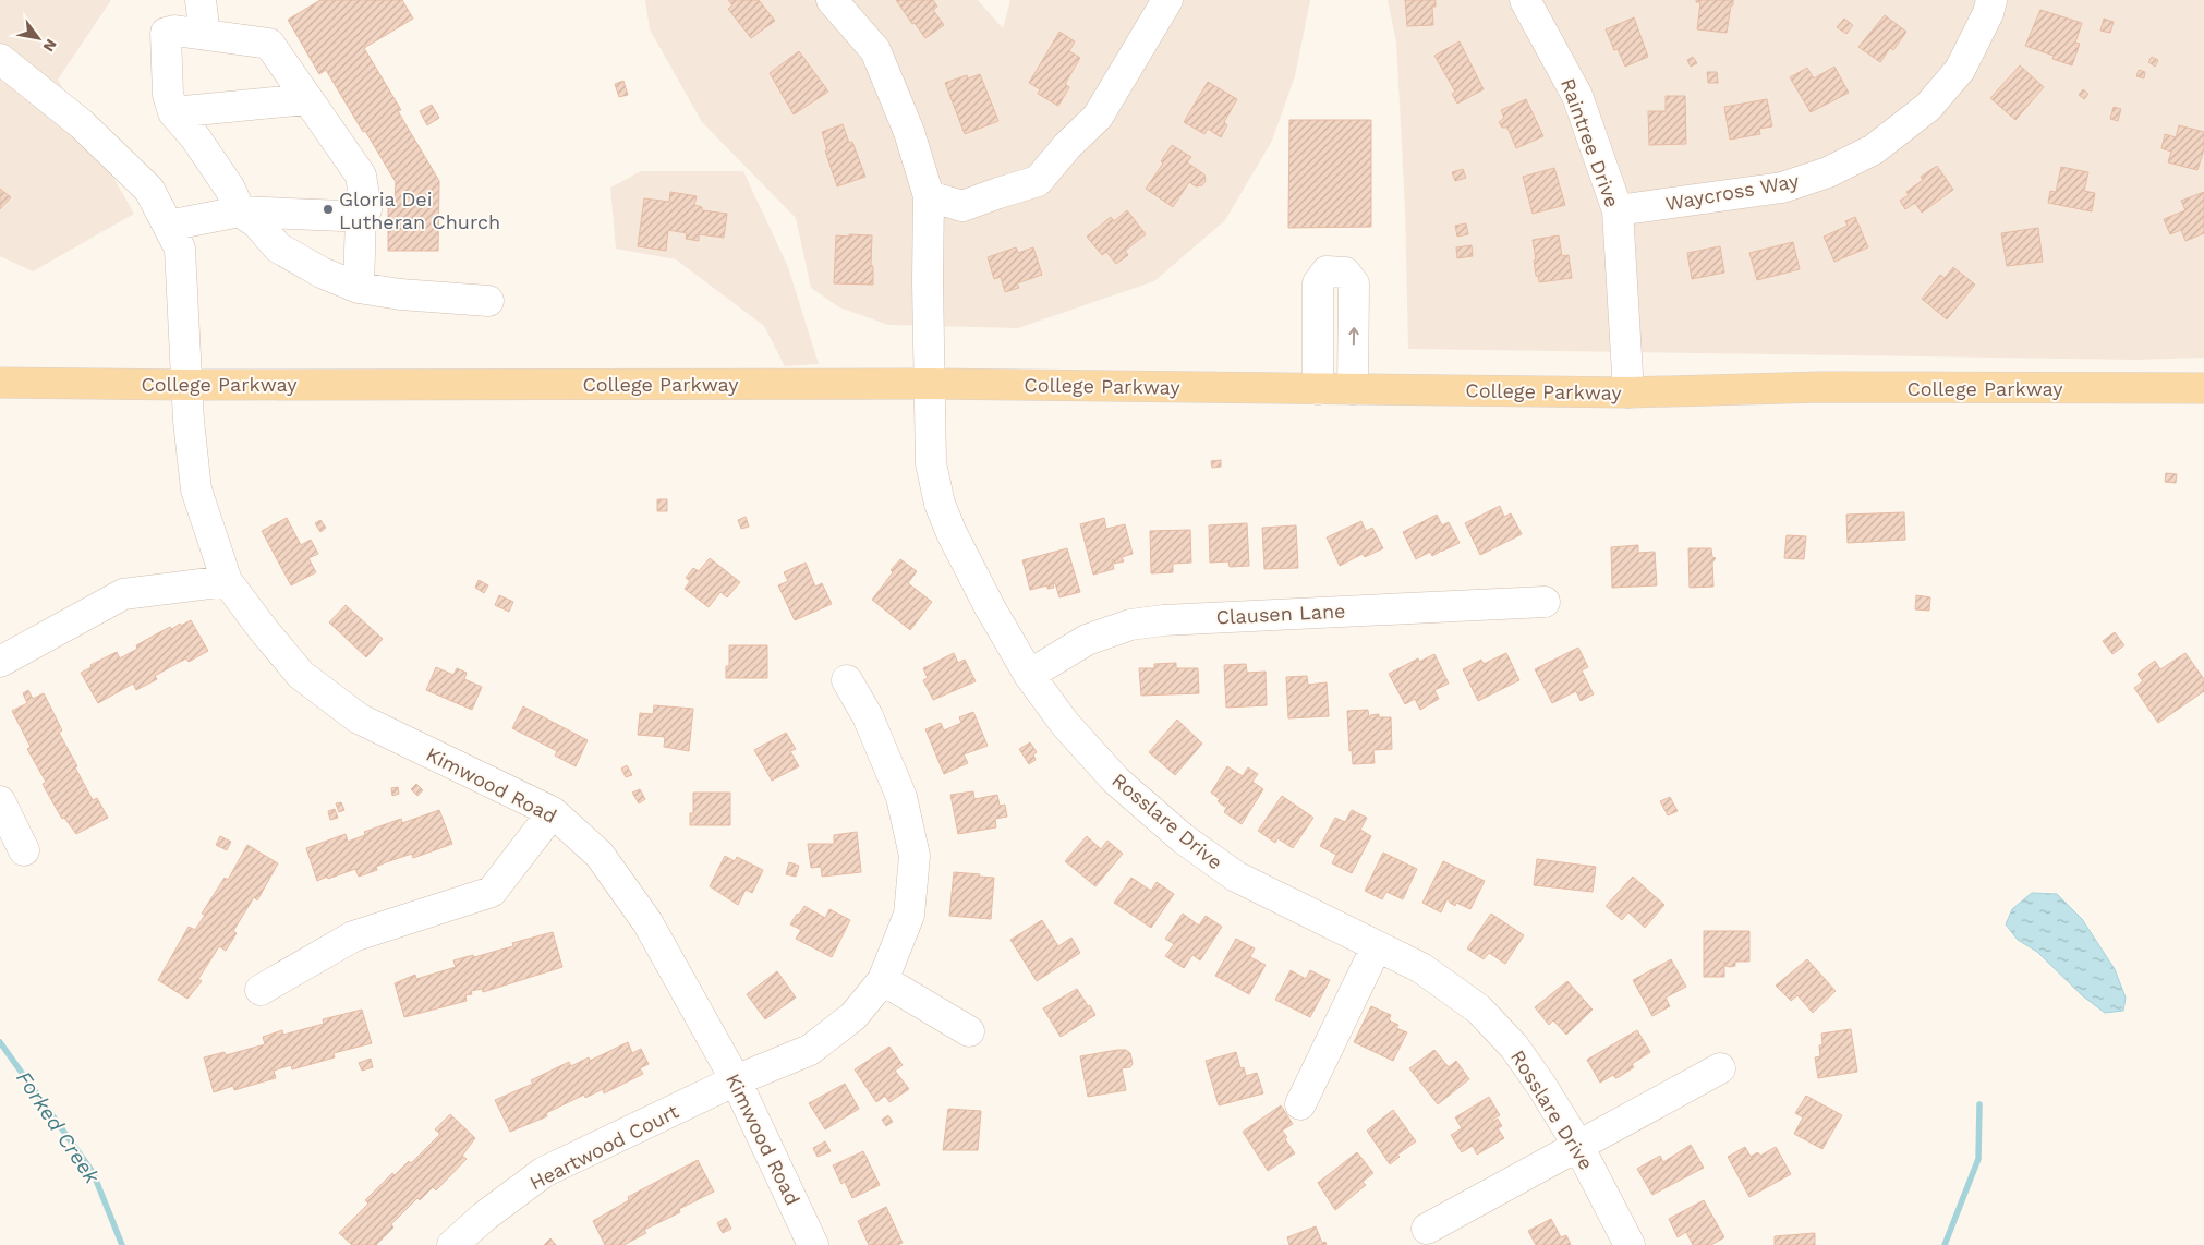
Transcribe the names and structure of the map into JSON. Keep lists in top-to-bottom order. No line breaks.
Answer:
{"streets":{"main road":["College Parkway"],"street":["Raintree Drive","Waycross Way","Clausen Lane","Kimwood Road","Rosslare Drive","Heartwood Court"]},"crossings":[["Raintree Drive","Waycross Way"],["Raintree Drive","College Parkway"],["College Parkway","Kimwood Road"],["College Parkway","Rosslare Drive"],["Clausen Lane","Rosslare Drive"],["Kimwood Road","Heartwood Court"]],"water":["Forked Creek"],"places":["Gloria Dei Lutheran Church"],"north":"bottom right"}
